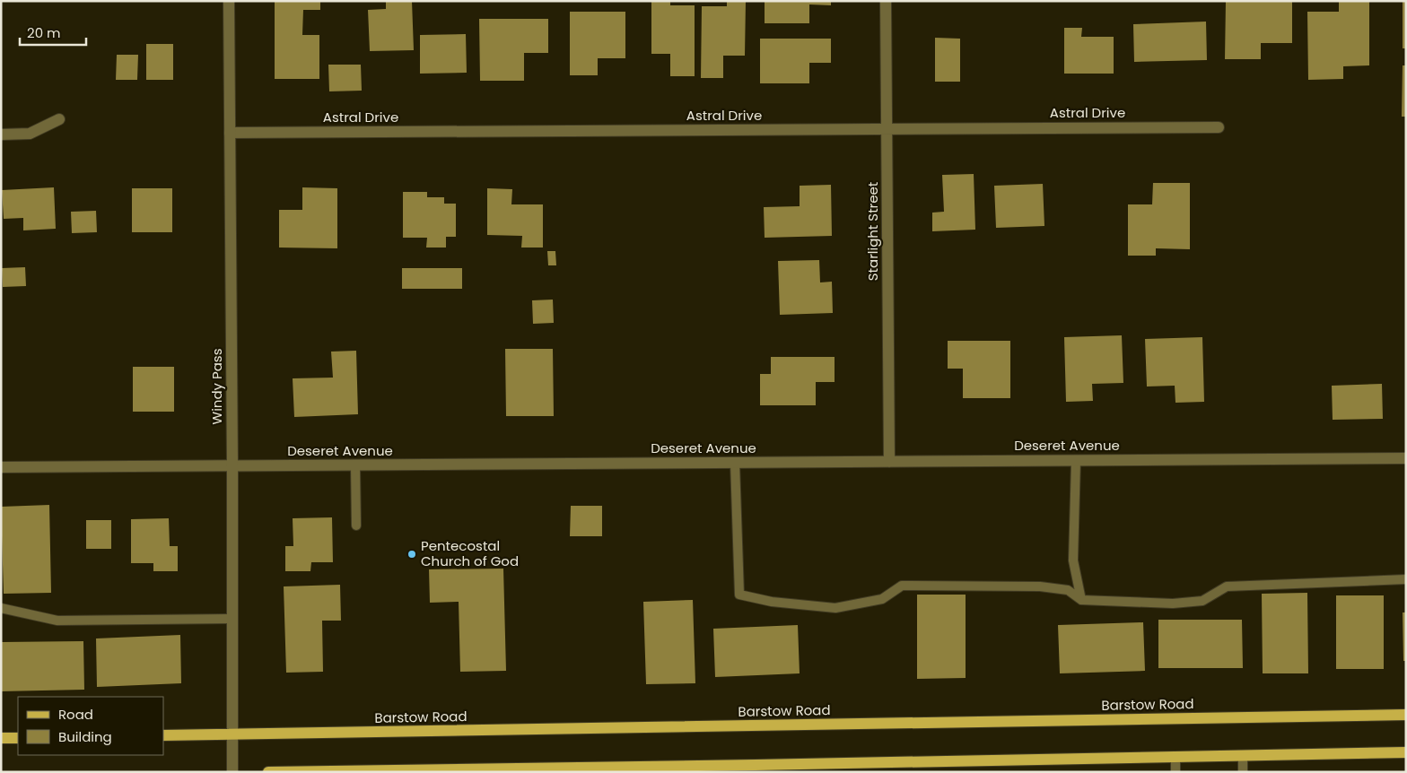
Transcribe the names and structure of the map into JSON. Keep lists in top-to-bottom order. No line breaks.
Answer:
{"streets":{"main road":["Barstow Road"],"street":["Astral Drive","Starlight Street","Windy Pass","Deseret Avenue"]},"crossings":[["Astral Drive","Starlight Street"],["Astral Drive","Windy Pass"],["Starlight Street","Deseret Avenue"],["Windy Pass","Deseret Avenue"],["Windy Pass","Barstow Road"]],"places":["Pentecostal Church of God"],"legend":["Road","Building"],"scale_bar":"20 m"}
